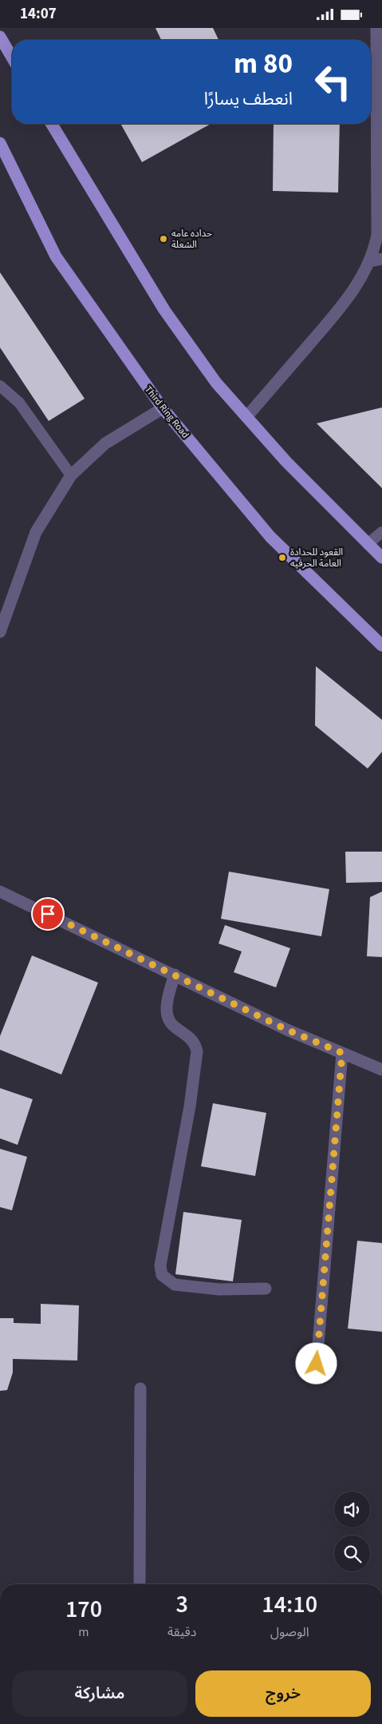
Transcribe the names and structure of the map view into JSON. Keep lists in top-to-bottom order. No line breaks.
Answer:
{"streets":{"main road":["Third Ring Road"]},"places":["حداده عامه الشعلة","القعود للحدادة العامة الحرفيه"],"page":{"status":"14:07","turn":["80 m","انعطف يسارًا"],"eta":["14:10","الوصول","3","دقيقة","170","m"],"buttons":["خروج","مشاركة"]}}
